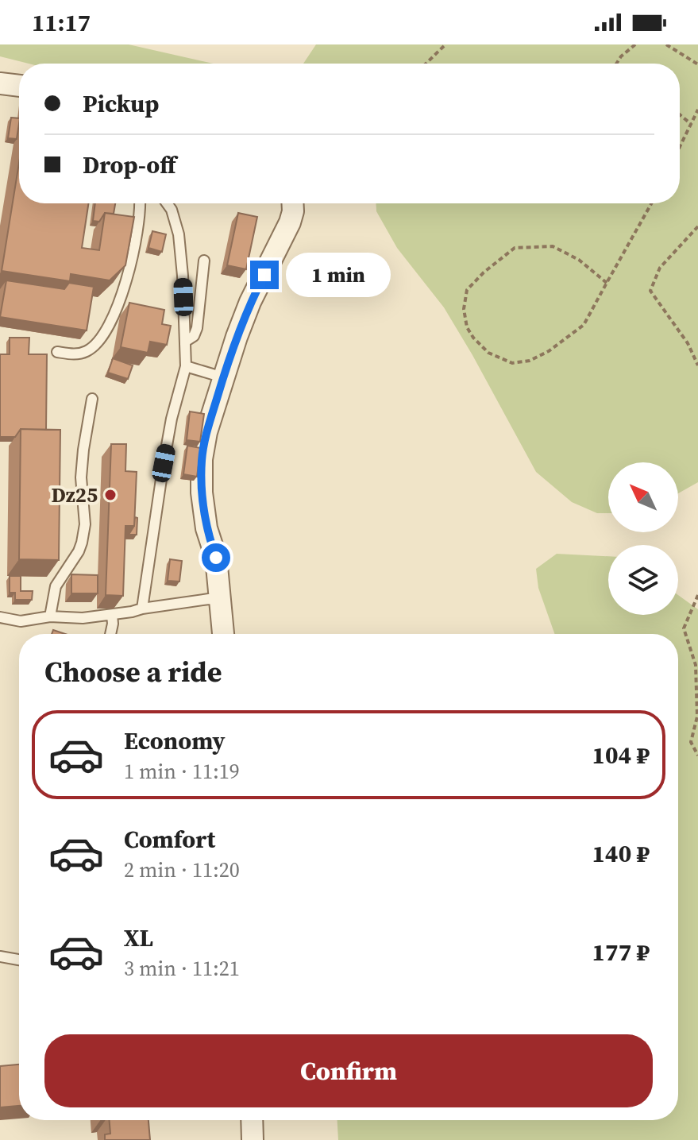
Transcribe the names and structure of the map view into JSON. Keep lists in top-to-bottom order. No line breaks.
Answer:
{"places":["Dz25"],"north":"top left","page":{"status":"11:17","banner":["Pickup","Drop-off"],"bubble":"1 min","heading":"Choose a ride","list":[{"name":"Economy","note":"1 min · 11:19","value":"104 ₽"},{"name":"Comfort","note":"2 min · 11:20","value":"140 ₽"},{"name":"XL","note":"3 min · 11:21","value":"177 ₽"}],"buttons":"Confirm"}}
